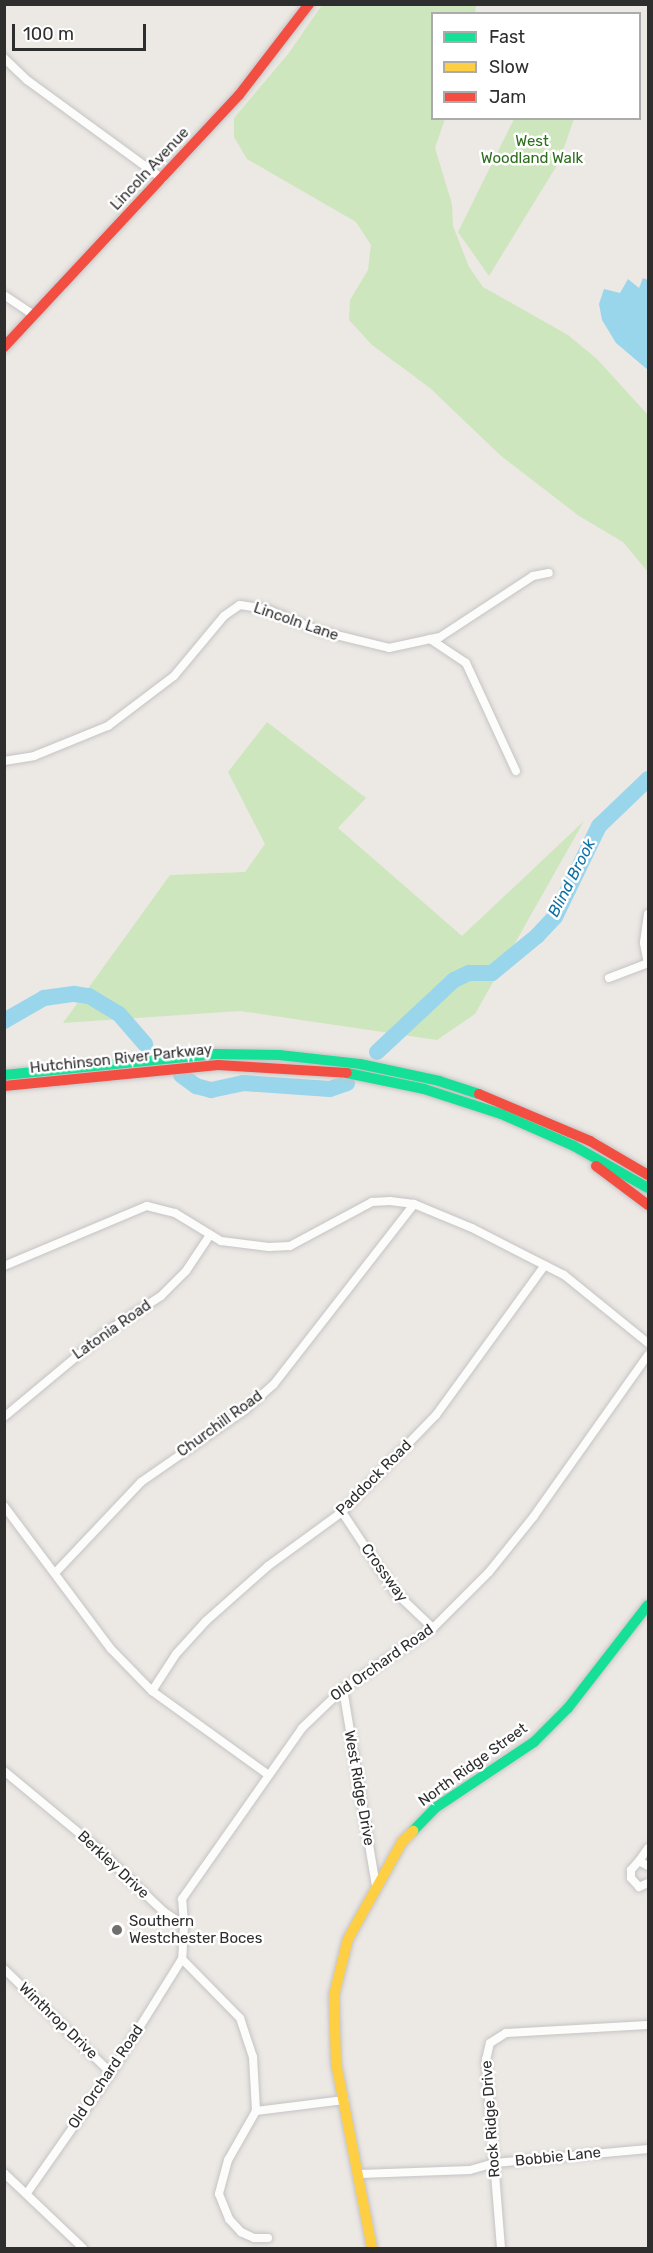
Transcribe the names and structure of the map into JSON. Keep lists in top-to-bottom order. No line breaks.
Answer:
{"streets":{"main road":["Lincoln Avenue","Hutchinson River Parkway","North Ridge Street"],"street":["Lincoln Lane","Latonia Road","Churchill Road","Paddock Road","Crossway","Old Orchard Road","West Ridge Drive","Berkley Drive","Winthrop Drive","Rock Ridge Drive","Bobbie Lane"]},"crossings":[["Paddock Road","Crossway"],["Crossway","Old Orchard Road"],["Old Orchard Road","West Ridge Drive"],["Old Orchard Road","Berkley Drive"],["Old Orchard Road","Winthrop Drive"],["North Ridge Street","West Ridge Drive"],["North Ridge Street","Bobbie Lane"],["Rock Ridge Drive","Bobbie Lane"]],"water":["Blind Brook"],"parks":["West Woodland Walk"],"places":["Southern Westchester Boces"],"legend":["Fast","Slow","Jam"],"scale_bar":"100 m"}
